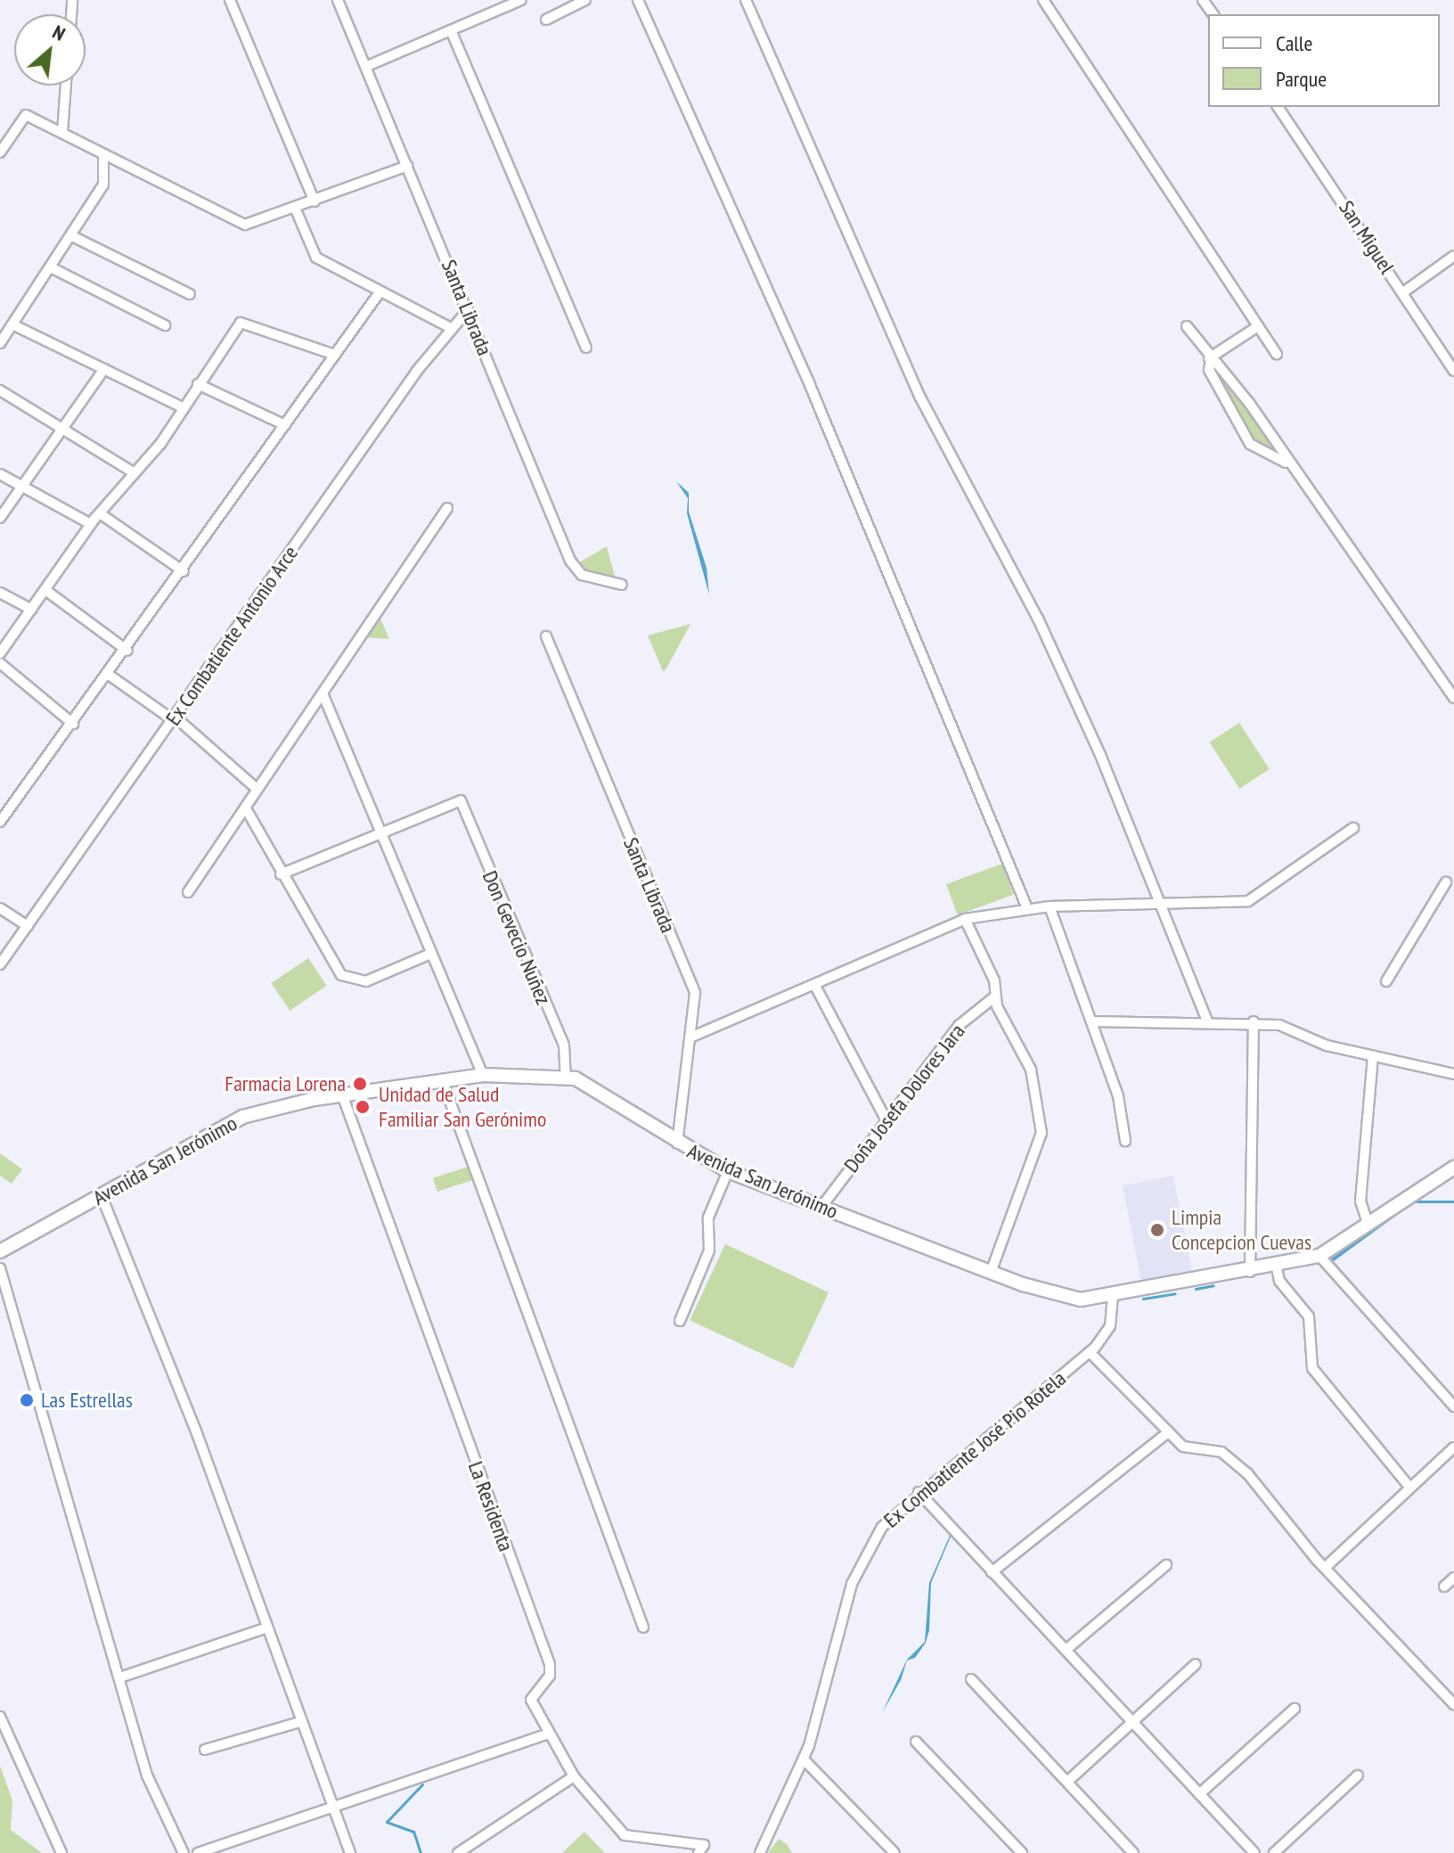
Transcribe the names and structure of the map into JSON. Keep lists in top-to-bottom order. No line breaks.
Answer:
{"streets":{"street":["San Miguel","Santa Librada","Ex Combatiente Antonio Arce","Don Gevecio Nuñez","Doña Josefa Dolores Jara","Avenida San Jerónimo","Ex Combatiente José Pio Rotela","La Residenta"]},"crossings":[["Santa Librada","Ex Combatiente Antonio Arce"],["Santa Librada","Doña Josefa Dolores Jara"],["Santa Librada","Avenida San Jerónimo"],["Don Gevecio Nuñez","Avenida San Jerónimo"],["Doña Josefa Dolores Jara","Avenida San Jerónimo"],["Avenida San Jerónimo","Ex Combatiente José Pio Rotela"],["Avenida San Jerónimo","La Residenta"]],"places":["Farmacia Lorena","Unidad de Salud Familiar San Gerónimo","Limpia Concepcion Cuevas","Las Estrellas"],"legend":["Calle","Parque"],"north":"top right"}
